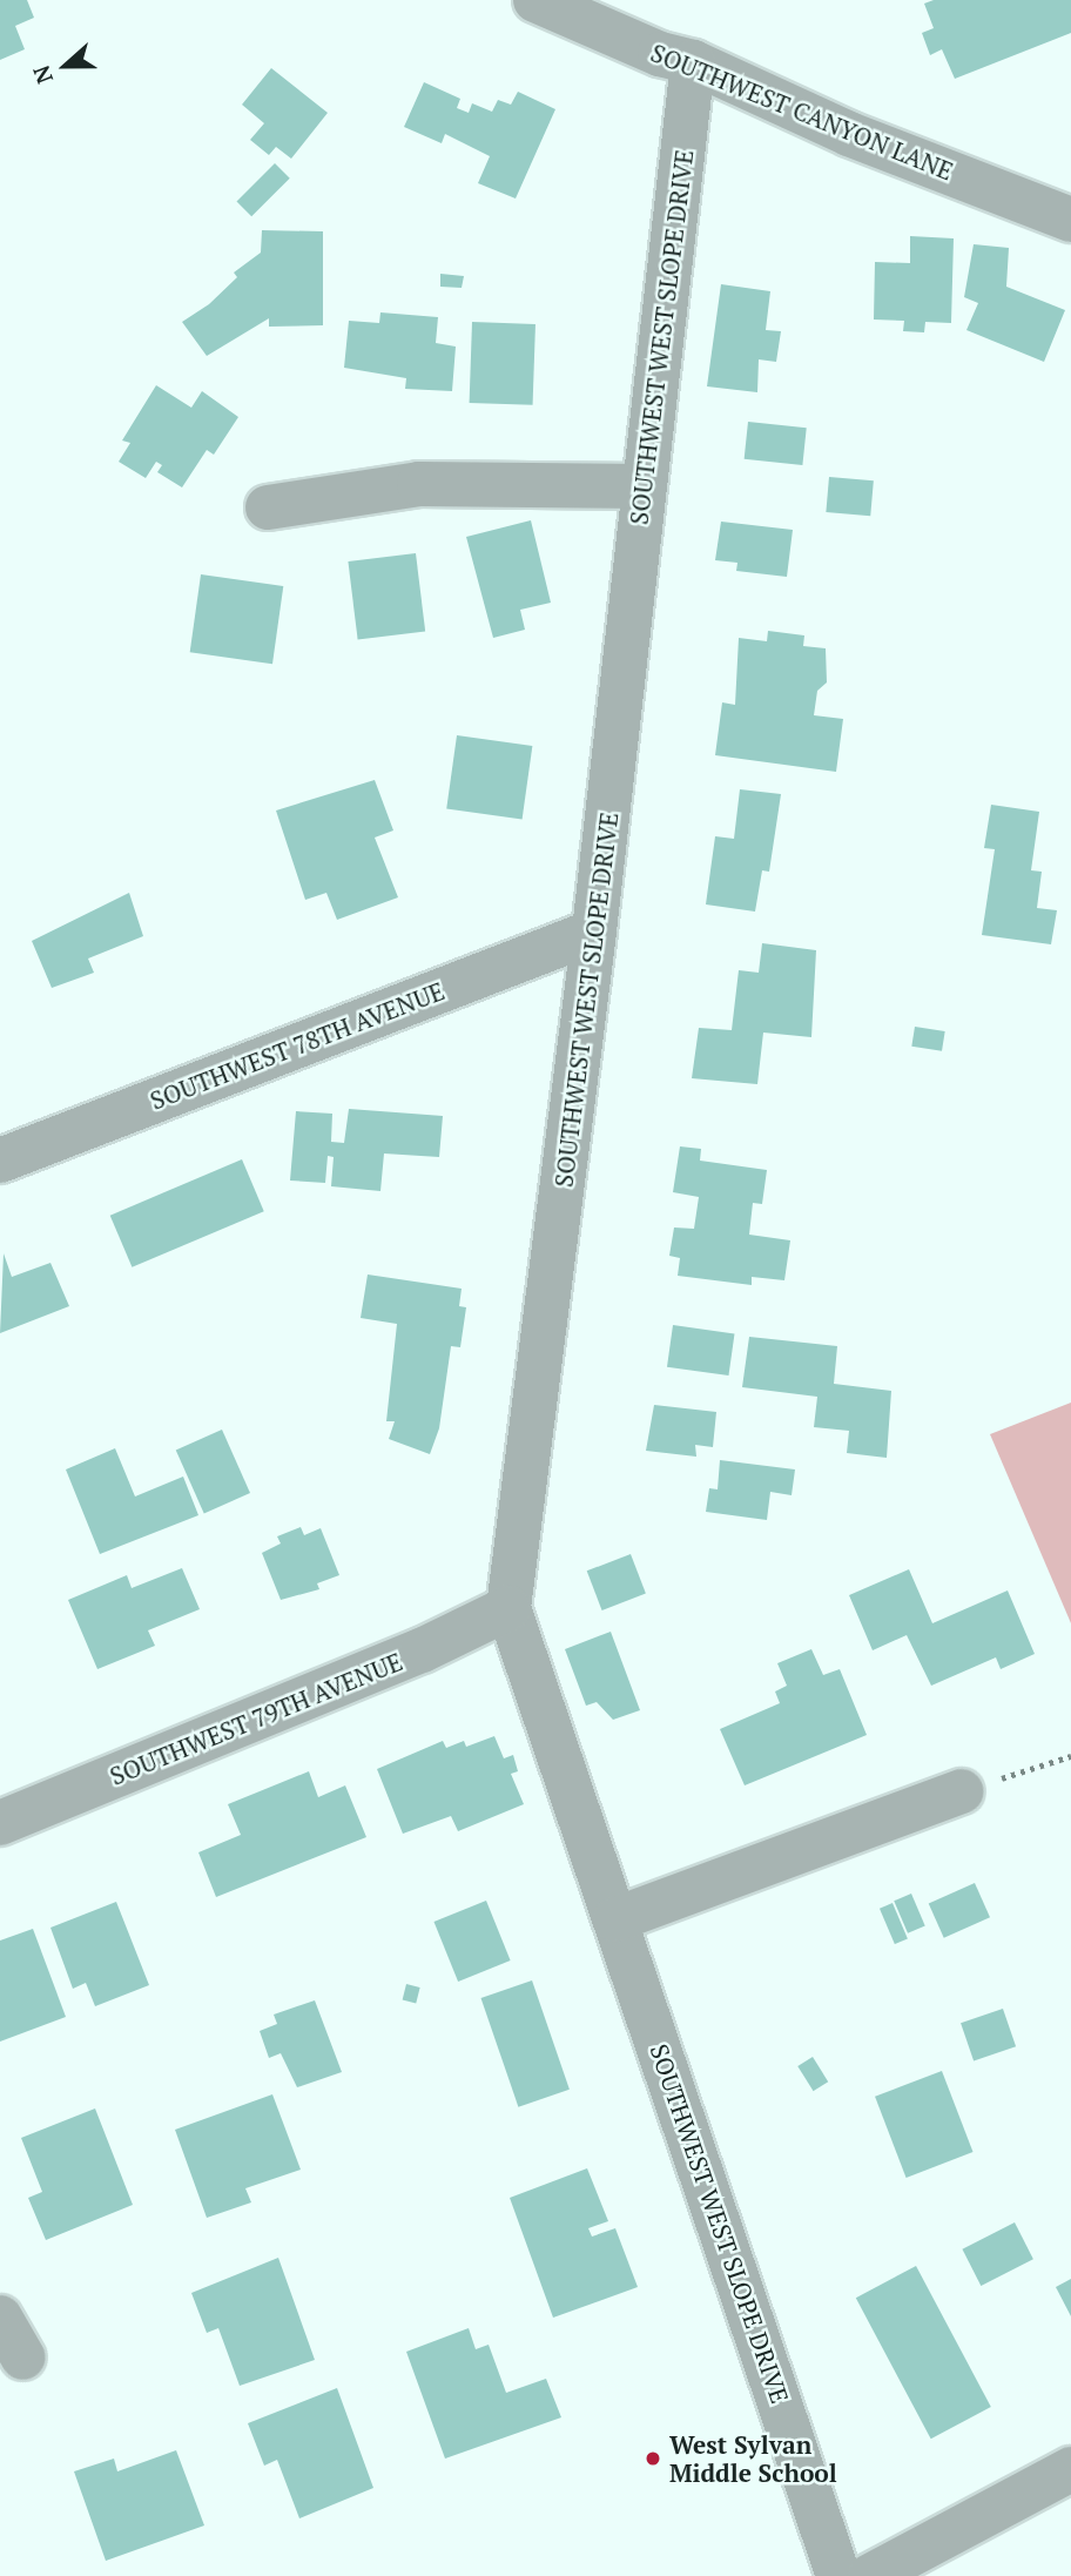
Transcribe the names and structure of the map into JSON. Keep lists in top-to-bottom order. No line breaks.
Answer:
{"streets":{"street":["SOUTHWEST CANYON LANE","SOUTHWEST WEST SLOPE DRIVE","SOUTHWEST 78TH AVENUE","SOUTHWEST 79TH AVENUE"]},"crossings":[["SOUTHWEST CANYON LANE","SOUTHWEST WEST SLOPE DRIVE"],["SOUTHWEST WEST SLOPE DRIVE","SOUTHWEST 78TH AVENUE"],["SOUTHWEST WEST SLOPE DRIVE","SOUTHWEST 79TH AVENUE"]],"places":["West Sylvan Middle School"],"north":"left"}
